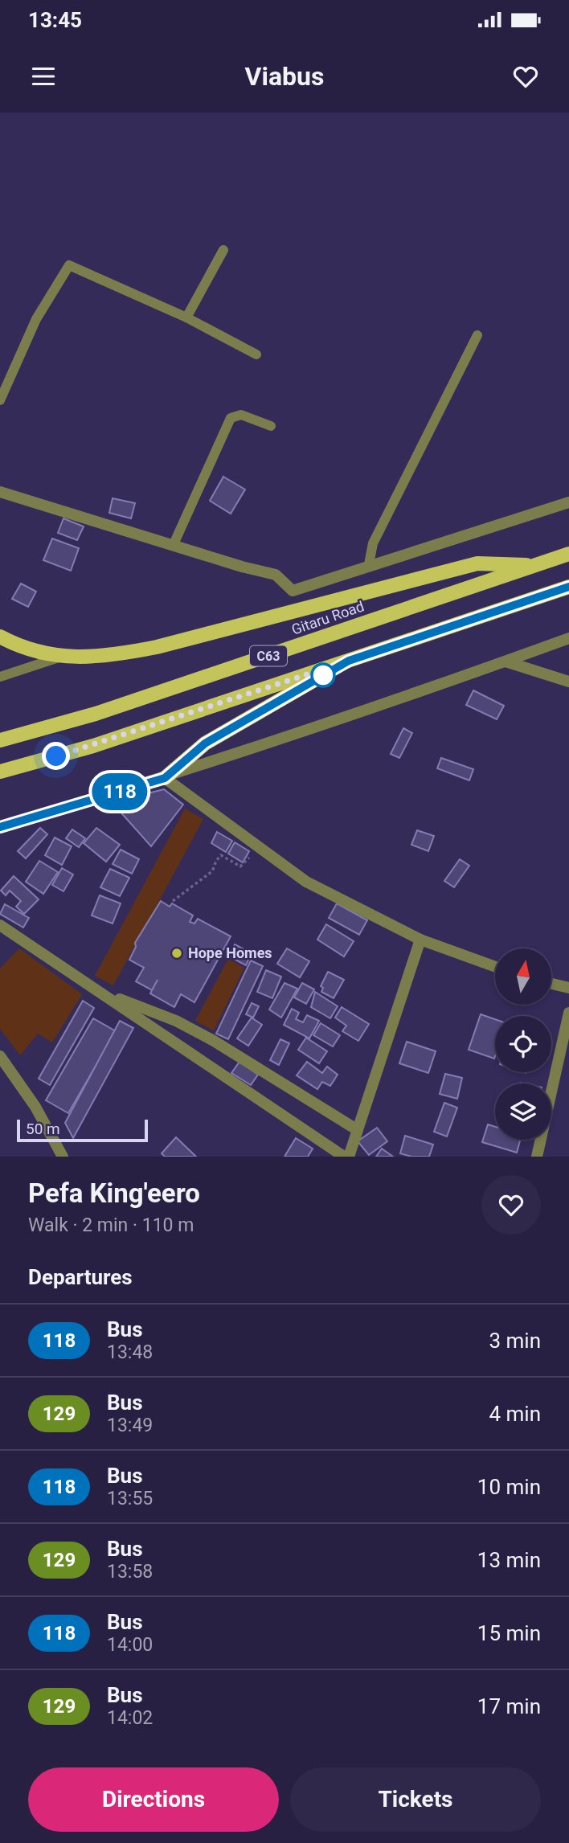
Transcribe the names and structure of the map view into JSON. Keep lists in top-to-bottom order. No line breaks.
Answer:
{"streets":{"main road":["Gitaru Road","C63"]},"places":["Hope Homes"],"lines":["bus line 118"],"scale_bar":"50 m","north":"top","page":{"status":"13:45","header":"Viabus","on_map":"118","scale":"50 m","heading":[["Pefa King'eero","Walk · 2 min · 110 m"],"Departures"],"list":[{"mark":"118","name":"Bus","note":"13:48","value":"3 min"},{"mark":"129","name":"Bus","note":"13:49","value":"4 min"},{"mark":"118","name":"Bus","note":"13:55","value":"10 min"},{"mark":"129","name":"Bus","note":"13:58","value":"13 min"},{"mark":"118","name":"Bus","note":"14:00","value":"15 min"},{"mark":"129","name":"Bus","note":"14:02","value":"17 min"}],"buttons":["Directions","Tickets"]}}
